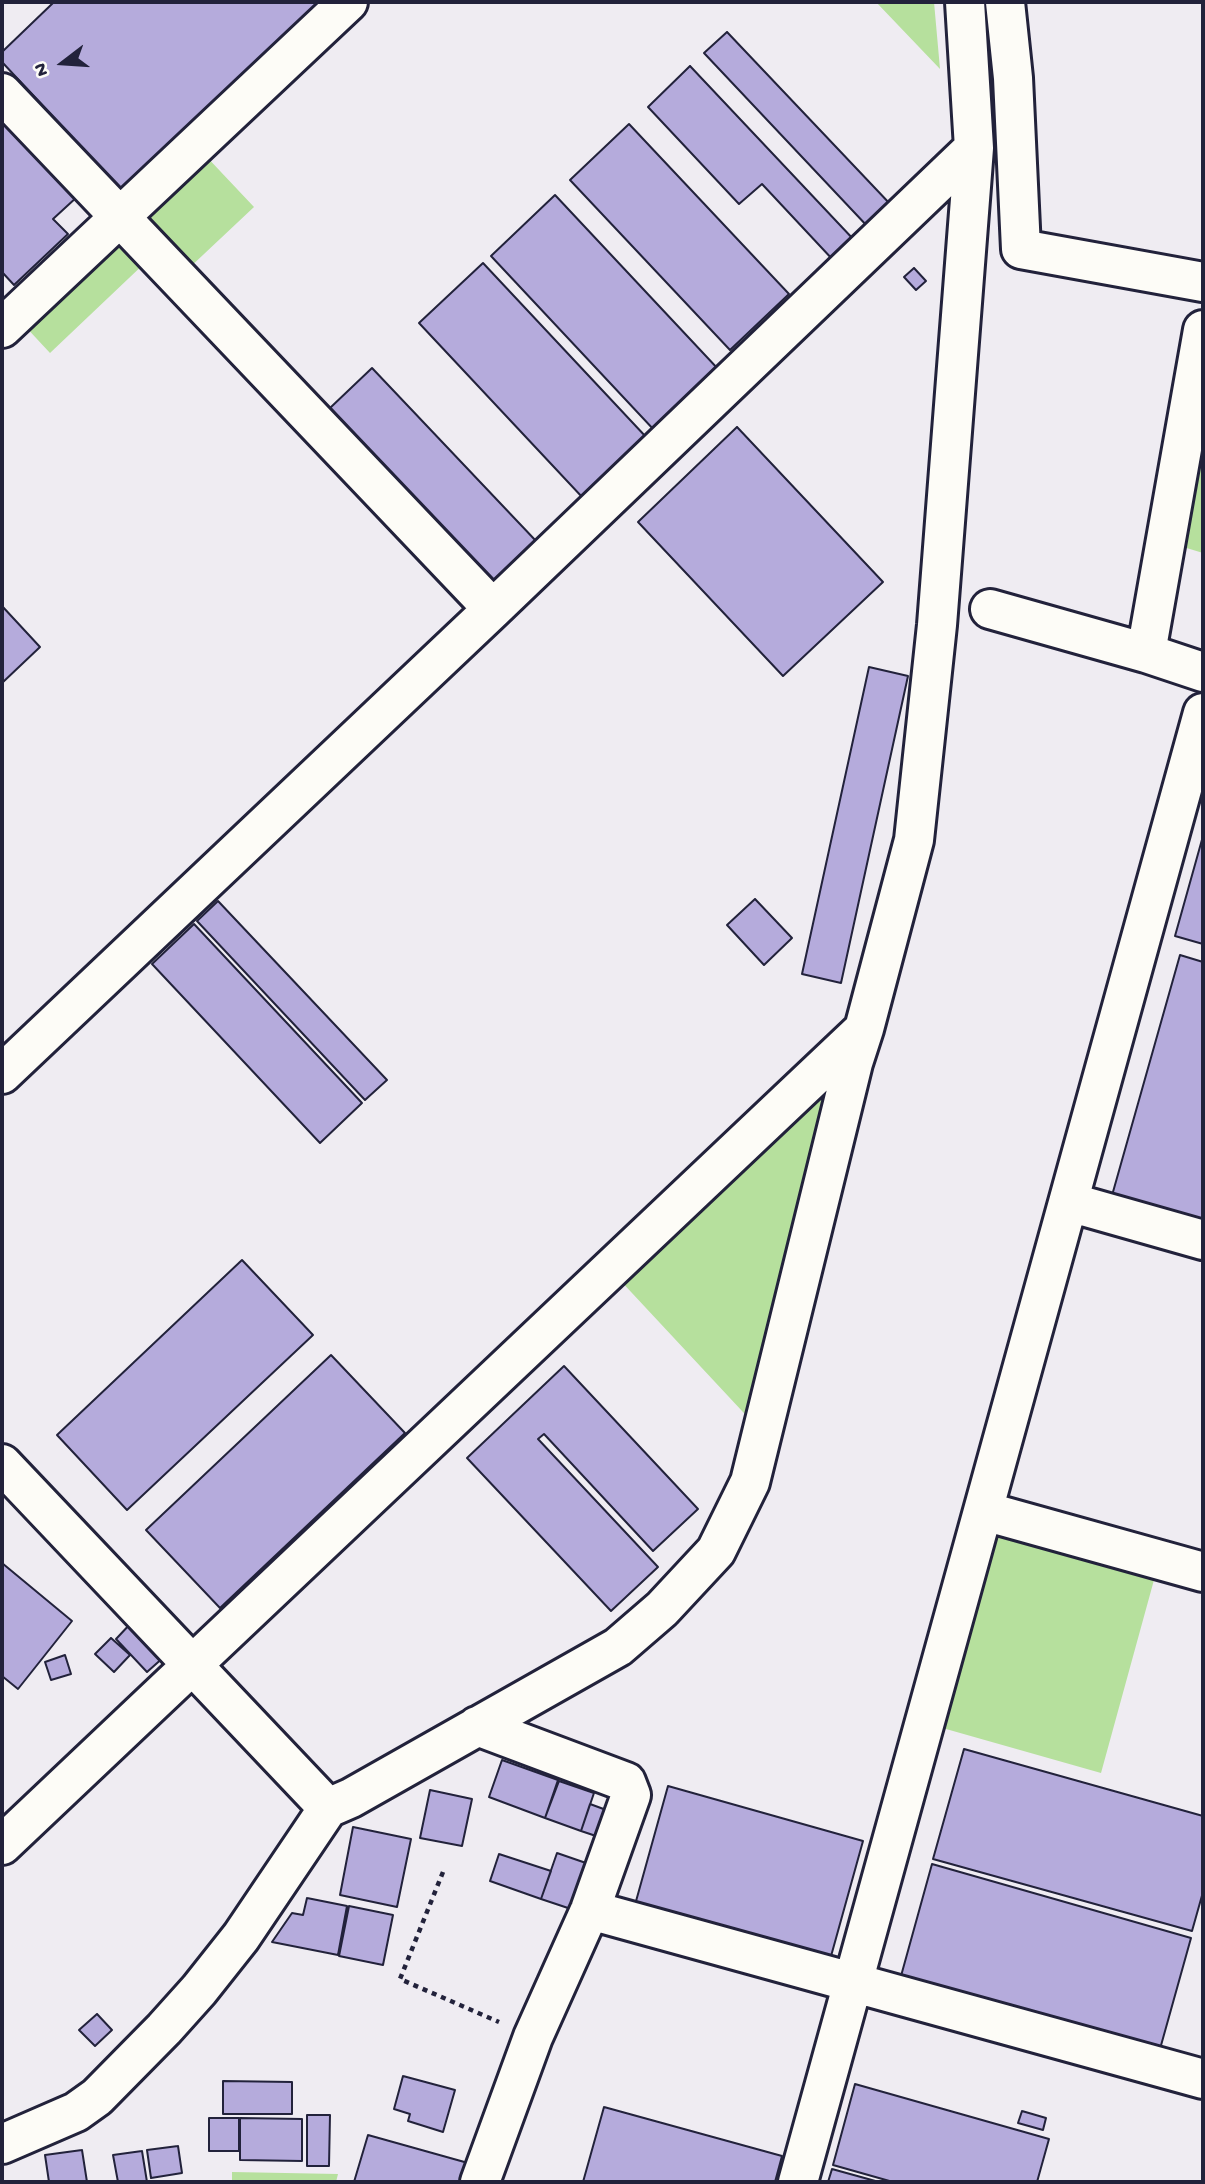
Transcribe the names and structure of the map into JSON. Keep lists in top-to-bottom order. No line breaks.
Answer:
{"north":"left"}
